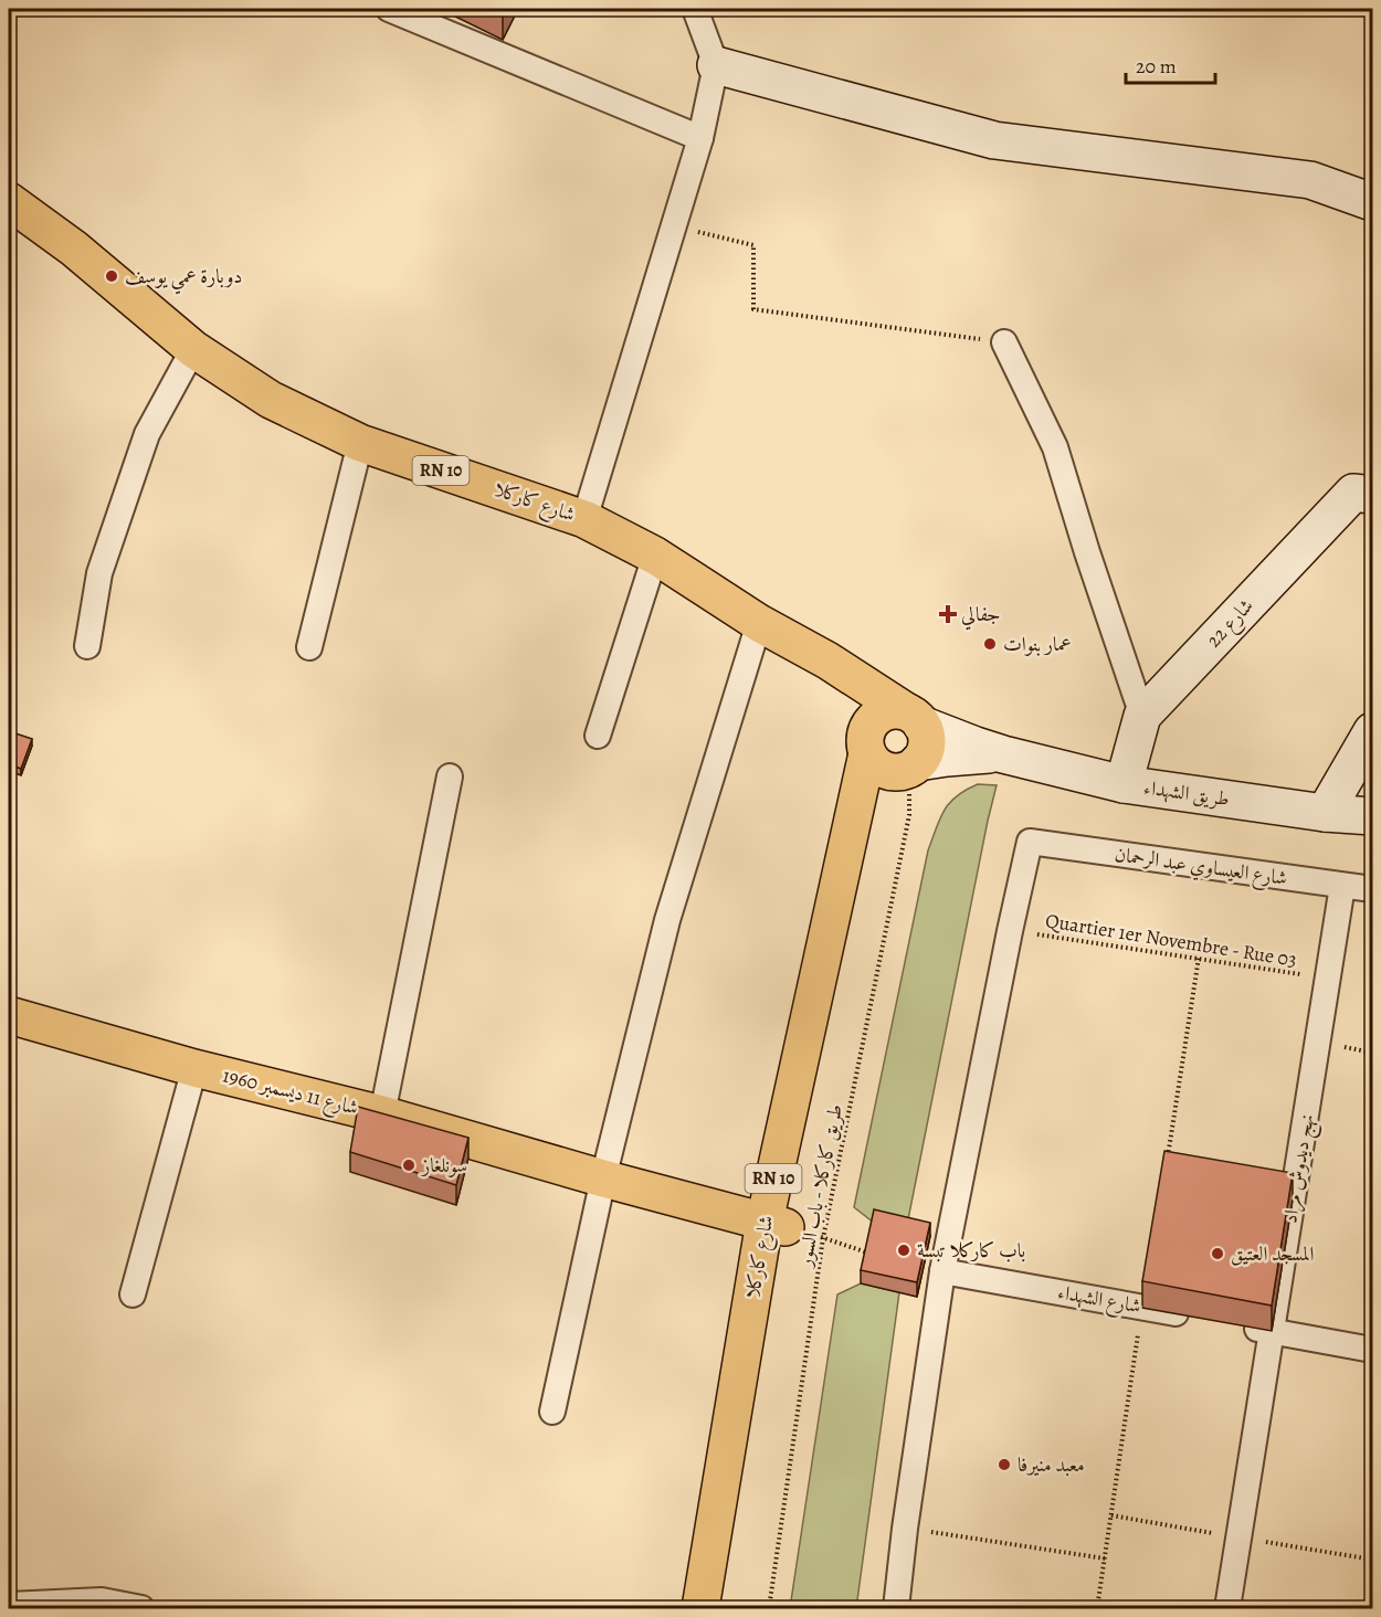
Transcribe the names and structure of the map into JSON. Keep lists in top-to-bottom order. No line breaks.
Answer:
{"streets":{"main road":["RN 10","شارع كاركلا","شارع 11 ديسمبر 1960"],"street":["شارع 22","طريق الشهداء","شارع العيساوي عبد الرحمان","نهج ديدوش مراد","شارع الشهداء"],"path":["Quartier 1er Novembre - Rue 03","طريق كاركلا - باب السور"]},"crossings":[["شارع كاركلا","شارع 11 ديسمبر 1960"],["شارع كاركلا","طريق كاركلا - باب السور"],["شارع 22","طريق الشهداء"],["شارع العيساوي عبد الرحمان","Quartier 1er Novembre - Rue 03"],["شارع العيساوي عبد الرحمان","نهج ديدوش مراد"],["Quartier 1er Novembre - Rue 03","نهج ديدوش مراد"]],"places":{"other":["دوبارة عمي يوسف","عمار بنوات","سونلغاز","باب كاركلا تبسة","المسجد العتيق","معبد منيرفا"],"health":["جفالي"]},"scale_bar":"20 m"}
